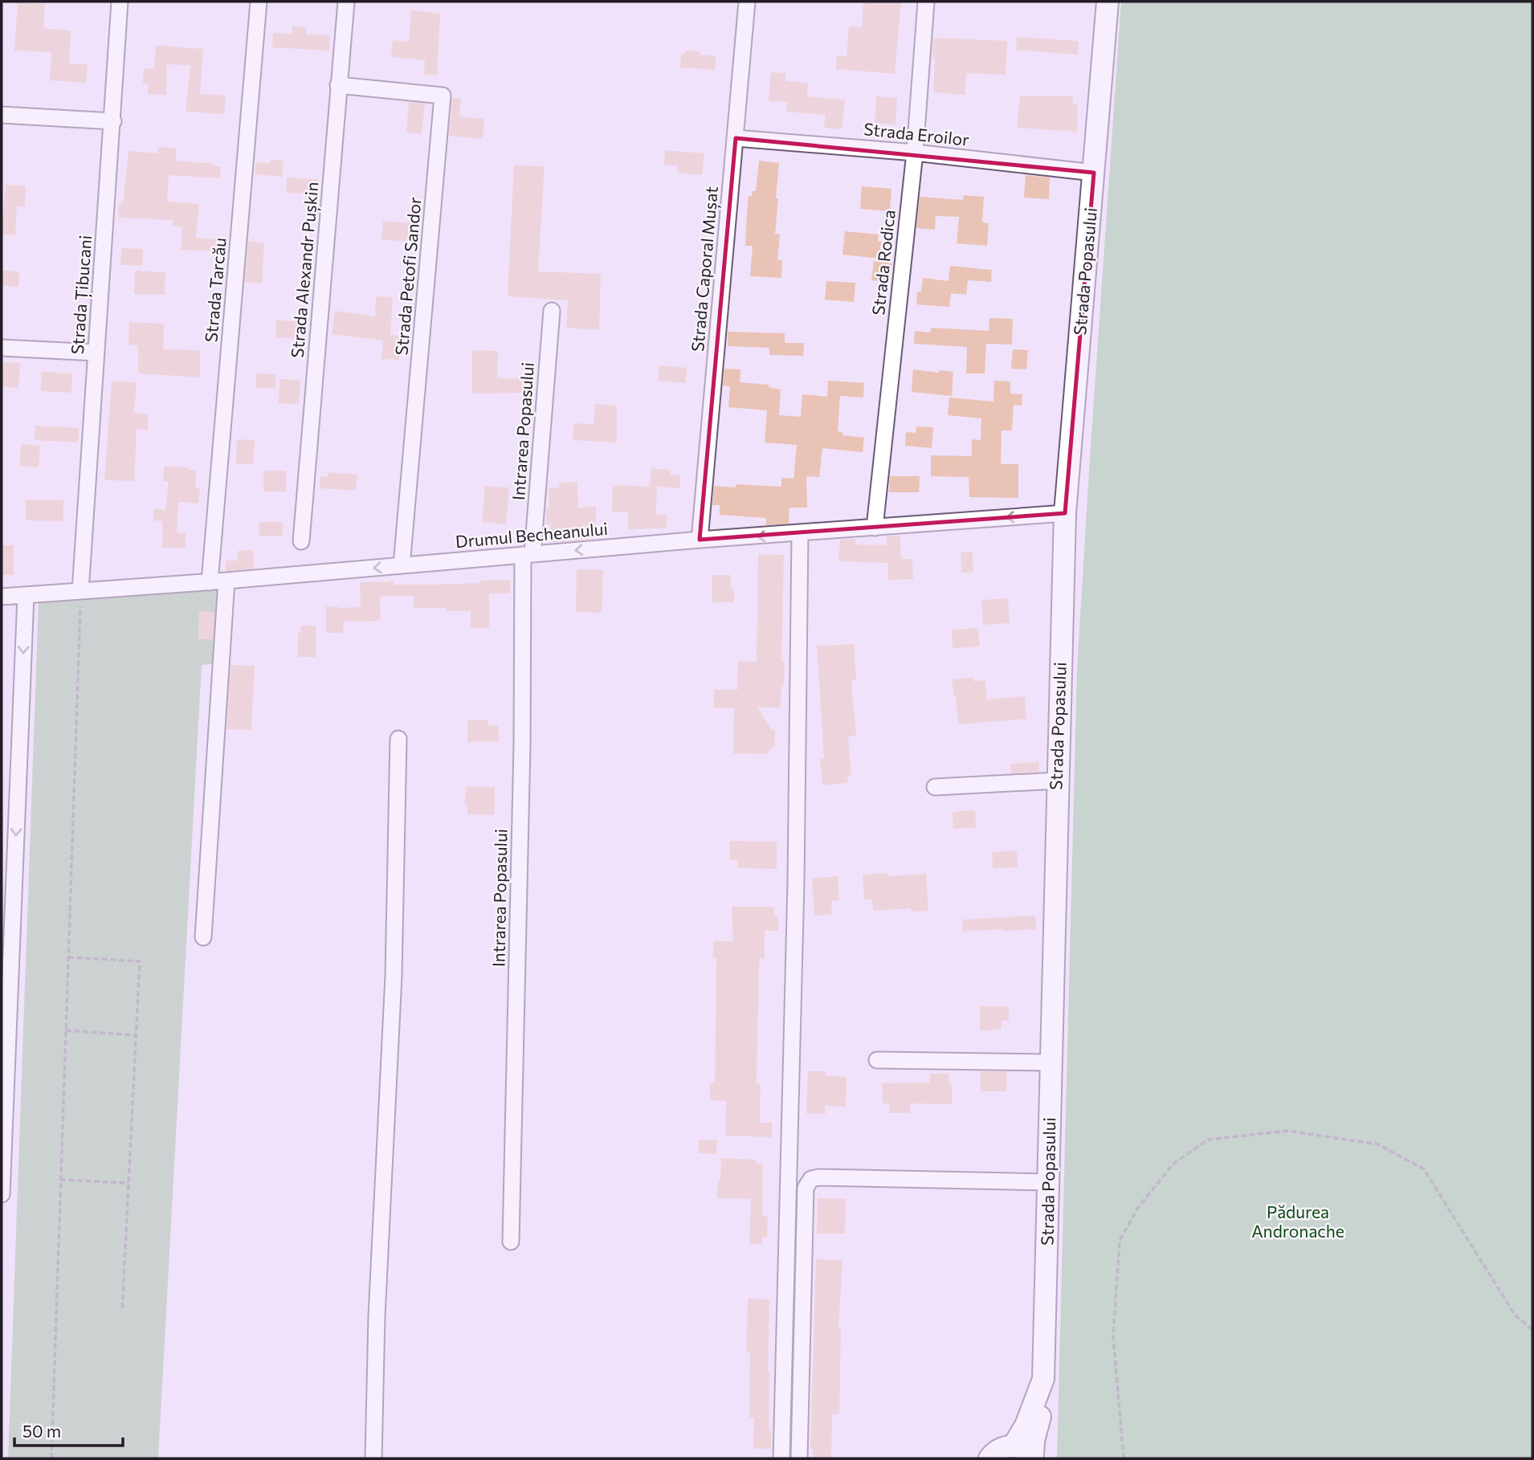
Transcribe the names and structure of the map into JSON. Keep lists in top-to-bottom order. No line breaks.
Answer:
{"streets":{"street":["Strada Eroilor","Strada Rodica","Strada Caporal Mușat","Strada Alexandr Pușkin","Strada Popasului","Strada Petofi Sandor","Strada Tarcău","Strada Țibucani","Intrarea Popasului","Drumul Becheanului"]},"crossings":[["Strada Eroilor","Strada Rodica"],["Strada Eroilor","Strada Caporal Mușat"],["Strada Eroilor","Strada Popasului"],["Strada Rodica","Drumul Becheanului"],["Strada Caporal Mușat","Drumul Becheanului"],["Strada Alexandr Pușkin","Strada Petofi Sandor"],["Strada Popasului","Drumul Becheanului"],["Strada Petofi Sandor","Drumul Becheanului"],["Strada Tarcău","Drumul Becheanului"],["Strada Țibucani","Drumul Becheanului"],["Intrarea Popasului","Drumul Becheanului"]],"one_way":["Drumul Becheanului"],"parks":["Pădurea Andronache"],"scale_bar":"50 m"}
